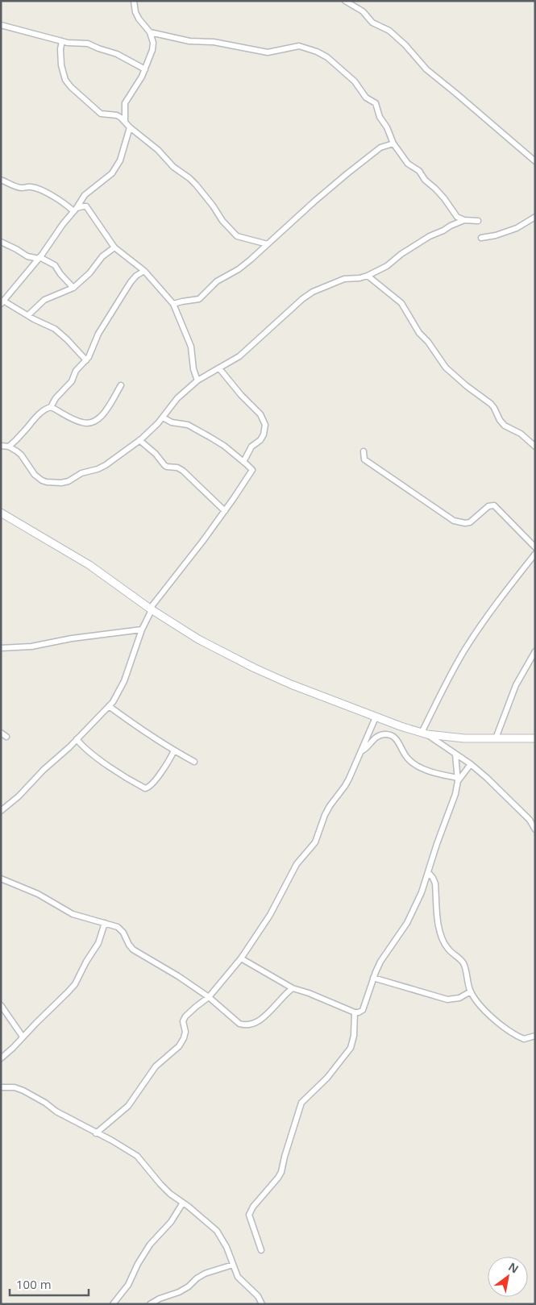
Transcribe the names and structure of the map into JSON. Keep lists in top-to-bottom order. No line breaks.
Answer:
{"scale_bar":"100 m","north":"top right"}
